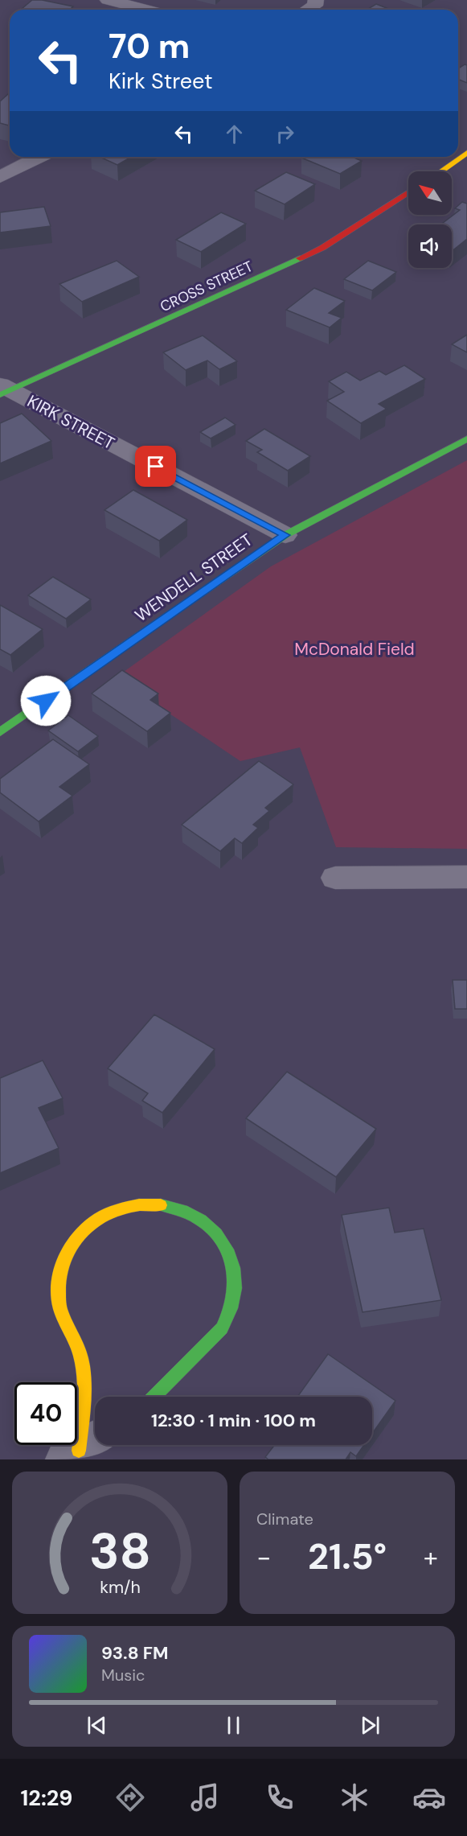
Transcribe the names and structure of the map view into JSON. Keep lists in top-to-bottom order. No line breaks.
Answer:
{"streets":{"street":["CROSS STREET","KIRK STREET","WENDELL STREET"]},"crossings":[["CROSS STREET","KIRK STREET"],["KIRK STREET","WENDELL STREET"]],"parks":["McDonald Field"],"north":"top left","page":{"turn":["70 m","Kirk Street"],"limit":"40","trip":"12:30 · 1 min · 100 m","tile":"Climate","heat":["−","21.5°","+"],"song":["93.8 FM","Music"],"tabs":"12:29","gauge":["38","km/h"]}}
